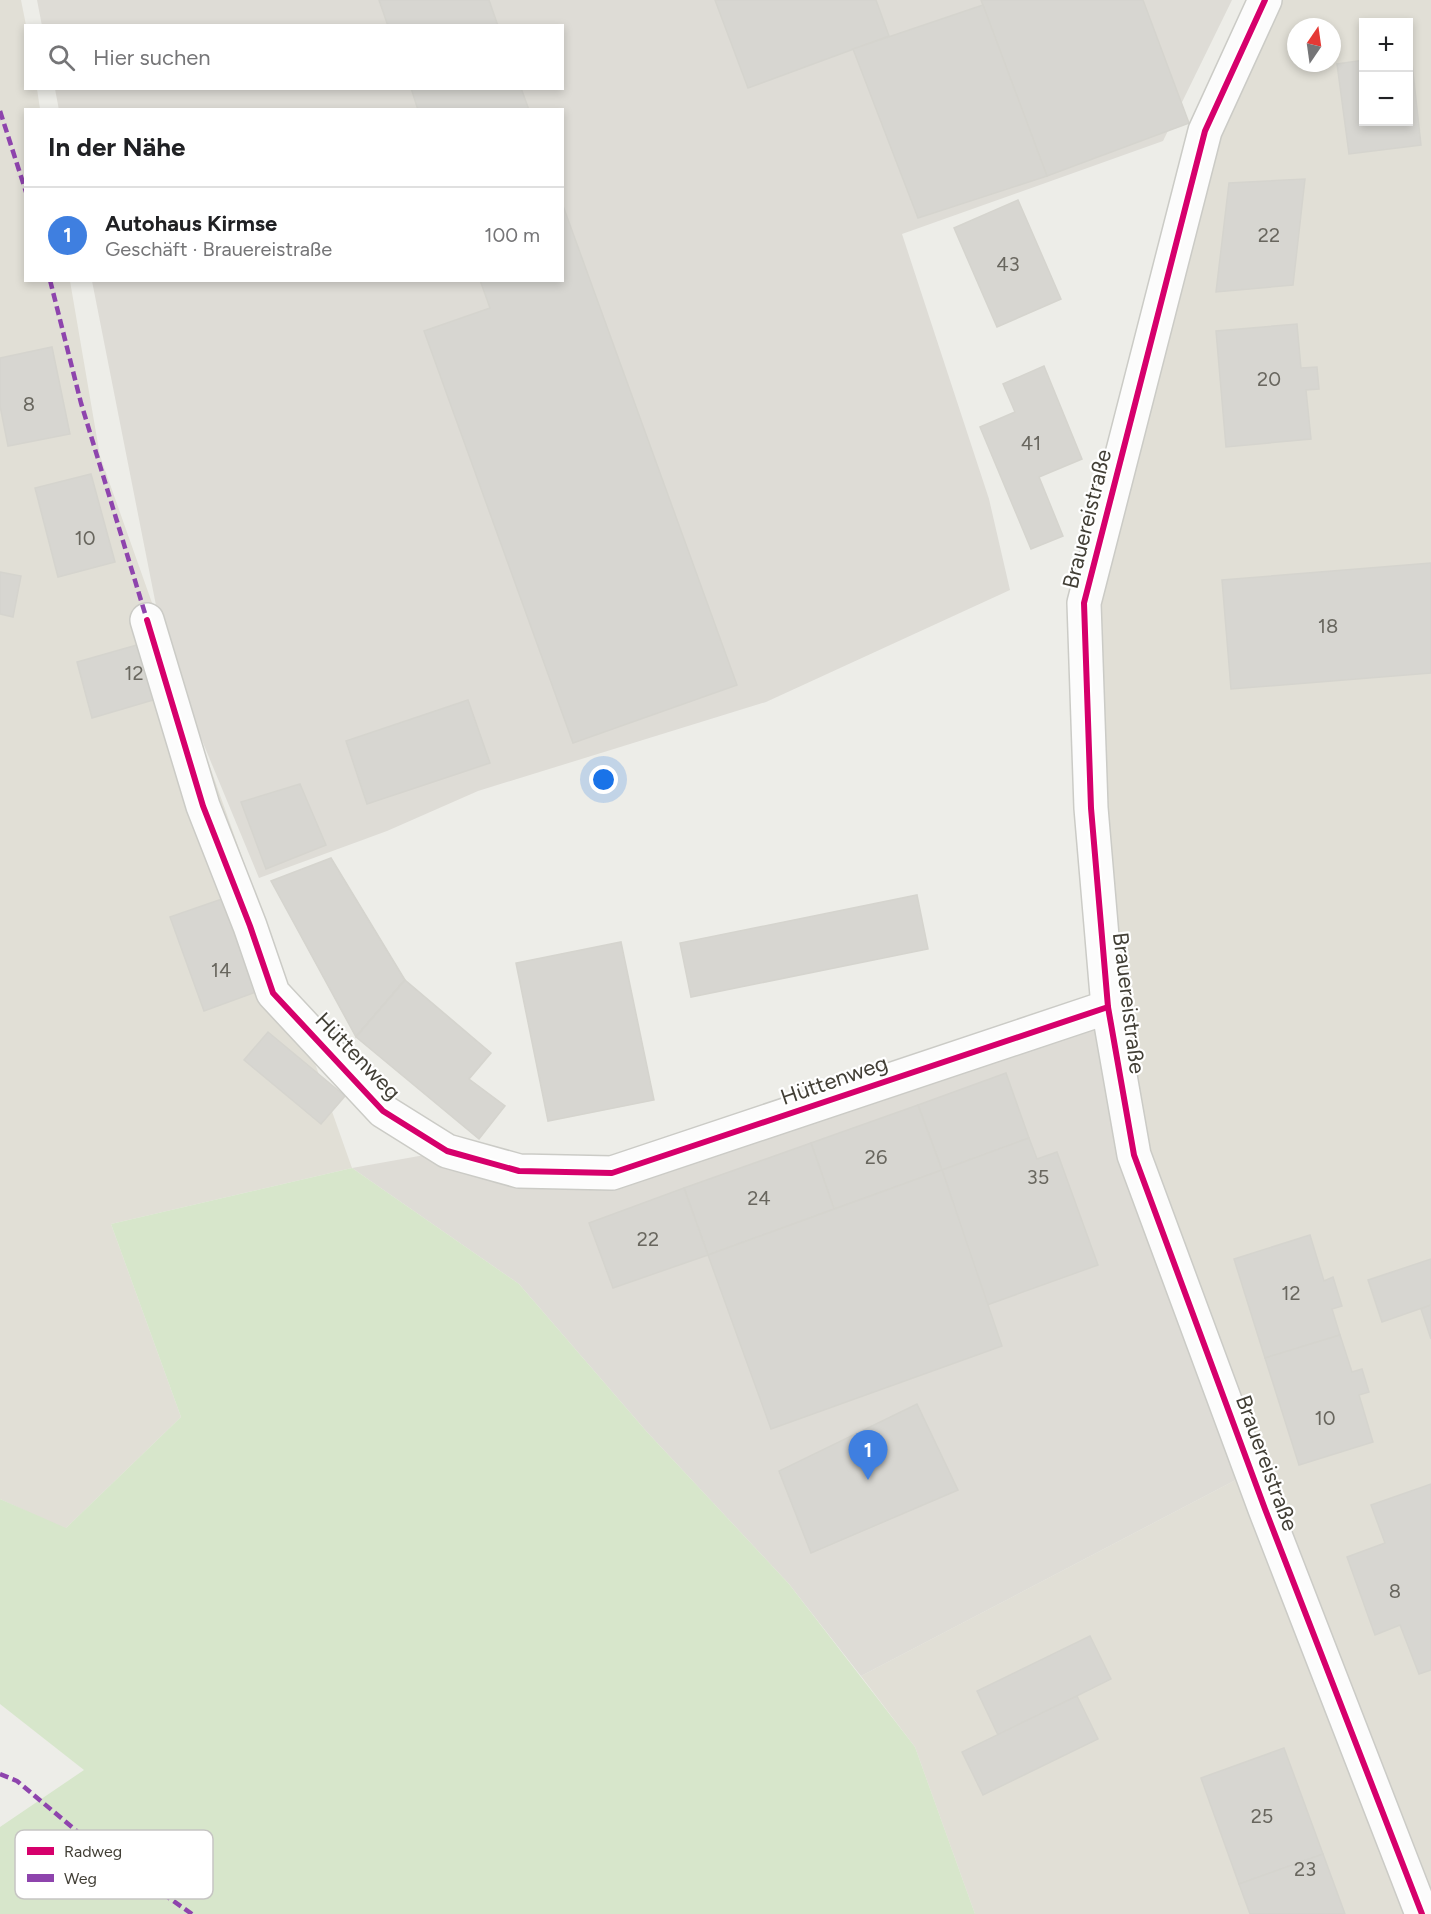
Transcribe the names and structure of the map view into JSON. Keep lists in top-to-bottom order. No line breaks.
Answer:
{"streets":{"street":["Brauereistraße","Hüttenweg"]},"crossings":[["Brauereistraße","Hüttenweg"]],"house_numbers":["22","43","20","8","41","10","18","12","14","26","35","24","22","12","10","8","25","23"],"legend":["Radweg","Weg"],"north":"top","page":{"map_buttons":["+","−"],"search":"Hier suchen","heading":"In der Nähe","list":[{"mark":"1","name":"Autohaus Kirmse","note":"Geschäft · Brauereistraße","value":"100 m"}],"pins":"1"}}
